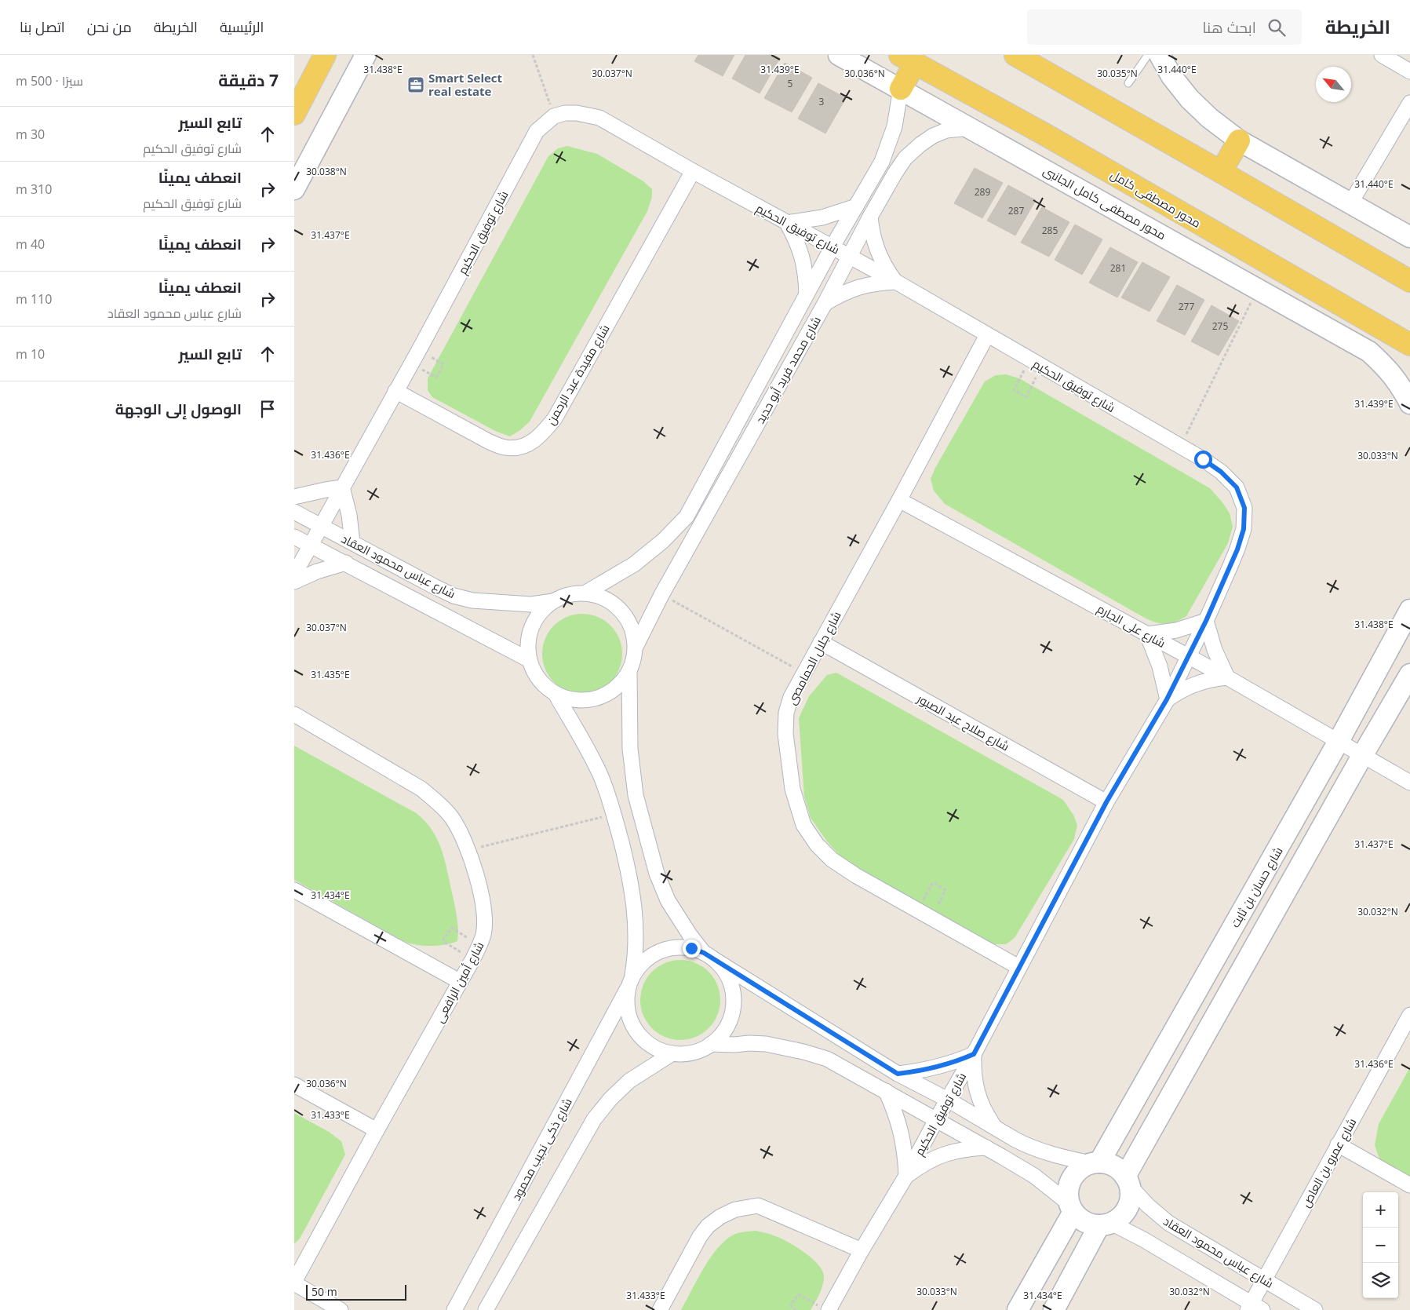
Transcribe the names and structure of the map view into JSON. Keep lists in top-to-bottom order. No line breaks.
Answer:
{"streets":{"main road":["محور مصطفى كامل"],"street":["محور مصطفى كامل الجانبى","شارع توفيق الحكيم","شارع محمد فريد أبو حديد","شارع مفيدة عبد الرحمن","شارع عباس محمود العقاد","شارع على الجارم","شارع جلال الحمامصى","شارع صلاح عبد الصبور","شارع حسان بن ثابت","شارع أمين الرافعى","شارع ذكى نجيب محمود","شارع عمرو بن العاص"]},"crossings":[["محور مصطفى كامل الجانبى","شارع محمد فريد أبو حديد"],["شارع توفيق الحكيم","شارع محمد فريد أبو حديد"],["شارع توفيق الحكيم","شارع مفيدة عبد الرحمن"],["شارع توفيق الحكيم","شارع عباس محمود العقاد"],["شارع توفيق الحكيم","شارع على الجارم"],["شارع توفيق الحكيم","شارع جلال الحمامصى"],["شارع توفيق الحكيم","شارع صلاح عبد الصبور"],["شارع محمد فريد أبو حديد","شارع عباس محمود العقاد"],["شارع عباس محمود العقاد","شارع حسان بن ثابت"],["شارع عباس محمود العقاد","شارع عمرو بن العاص"],["شارع على الجارم","شارع جلال الحمامصى"],["شارع على الجارم","شارع حسان بن ثابت"],["شارع جلال الحمامصى","شارع صلاح عبد الصبور"]],"places":{"office":["Smart Select real estate"]},"house_numbers":["5","3","289","287","285","281","277","275"],"scale_bar":"50 m","north":"top left","page":{"header":"الخريطة","search":"ابحث هنا","nav":["الرئيسية","الخريطة","من نحن","اتصل بنا"],"heading":["7 دقيقة","سيرًا · 500 m"],"list":[["تابع السير","شارع توفيق الحكيم","30 m"],["انعطف يمينًا","شارع توفيق الحكيم","310 m"],["انعطف يمينًا","40 m"],["انعطف يمينًا","شارع عباس محمود العقاد","110 m"],["تابع السير","10 m"],"الوصول إلى الوجهة"],"map_buttons":["+","−"],"scale":"50 m"},"coordinates":["31.438°E","31.440°E","31.439°E","30.037°N","30.036°N","30.035°N","30.038°N","31.437°E","31.436°E","30.033°N","31.435°E","31.434°E","30.032°N","31.433°E"]}
